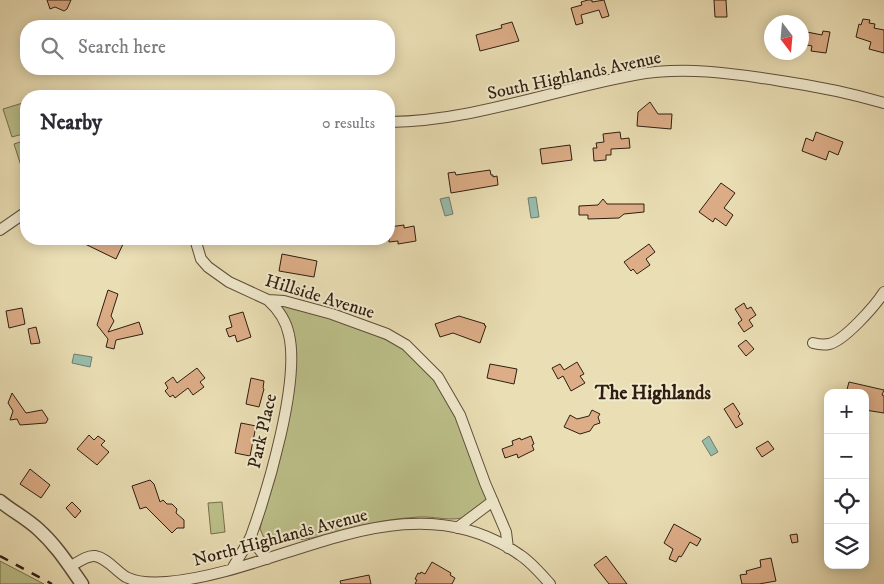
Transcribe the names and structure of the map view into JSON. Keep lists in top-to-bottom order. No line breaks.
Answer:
{"streets":{"street":["South Highlands Avenue","Hillside Avenue","Park Place","North Highlands Avenue"]},"crossings":[["Hillside Avenue","Park Place"],["Hillside Avenue","North Highlands Avenue"],["Park Place","North Highlands Avenue"]],"districts":["The Highlands"],"north":"bottom","page":{"search":"Search here","heading":["Nearby","0 results"],"map_buttons":["+","−"]}}
